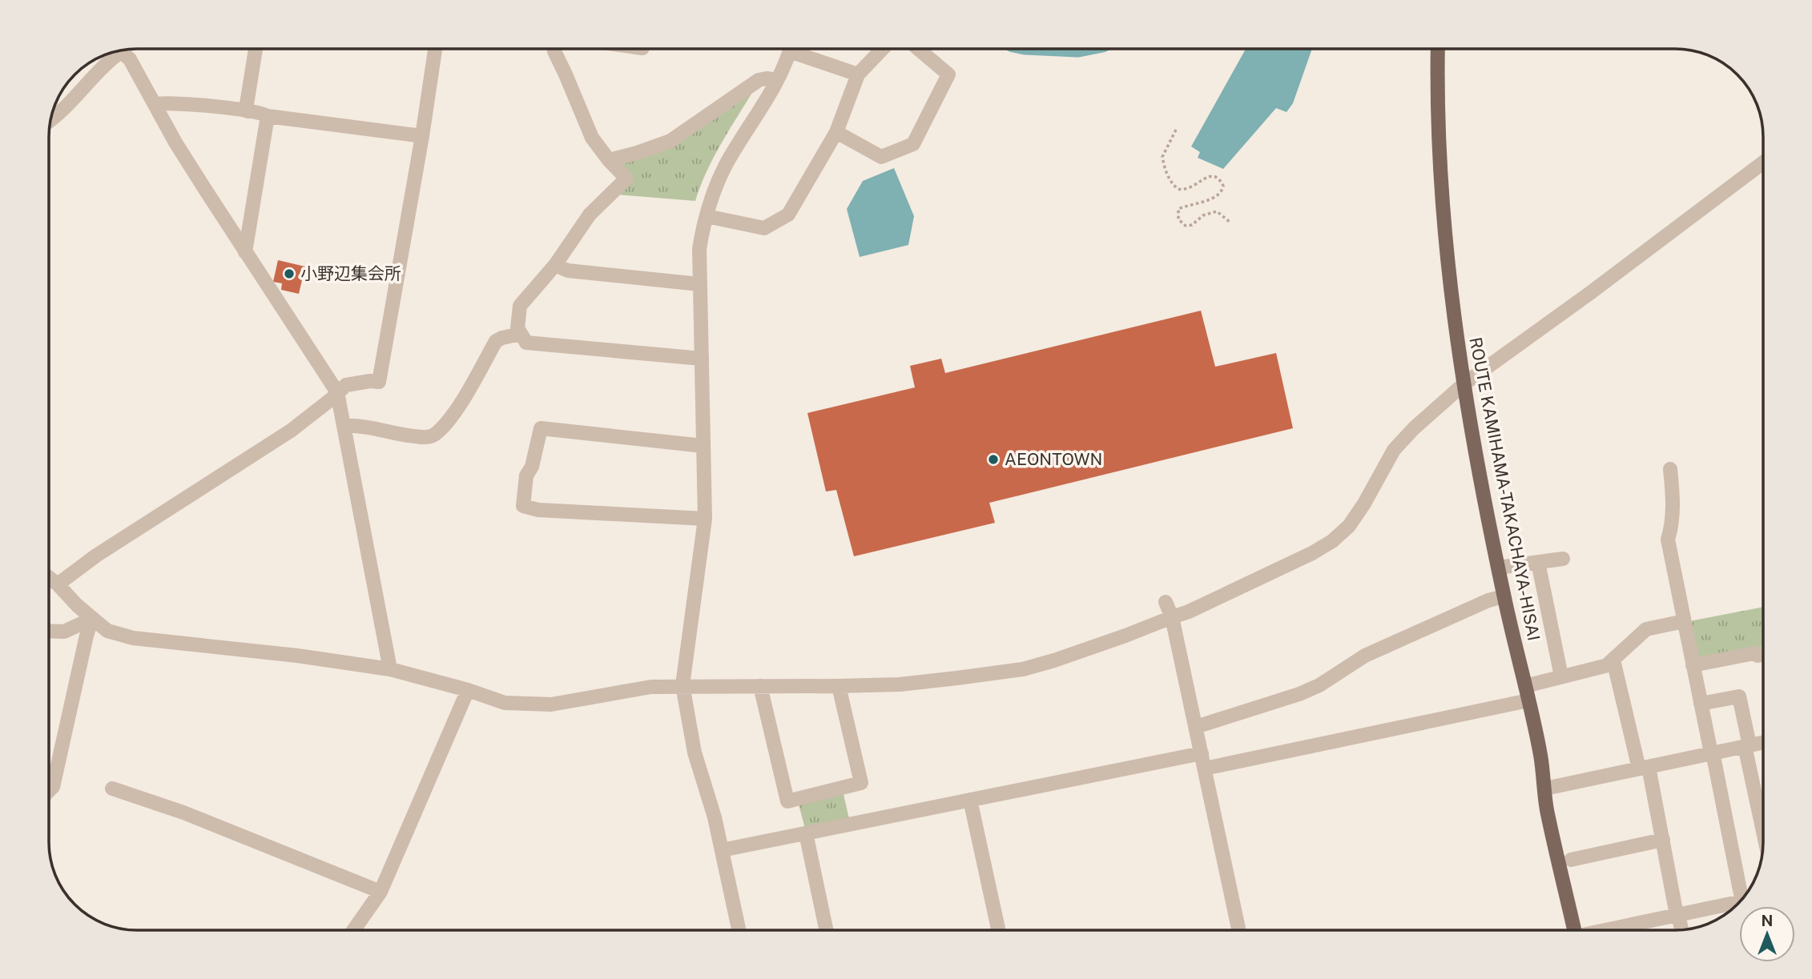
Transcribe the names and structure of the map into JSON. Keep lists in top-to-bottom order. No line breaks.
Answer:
{"streets":{"main road":["ROUTE KAMIHAMA-TAKACHAYA-HISAI"]},"places":["小野辺集会所","AEONTOWN"],"north":"top"}
